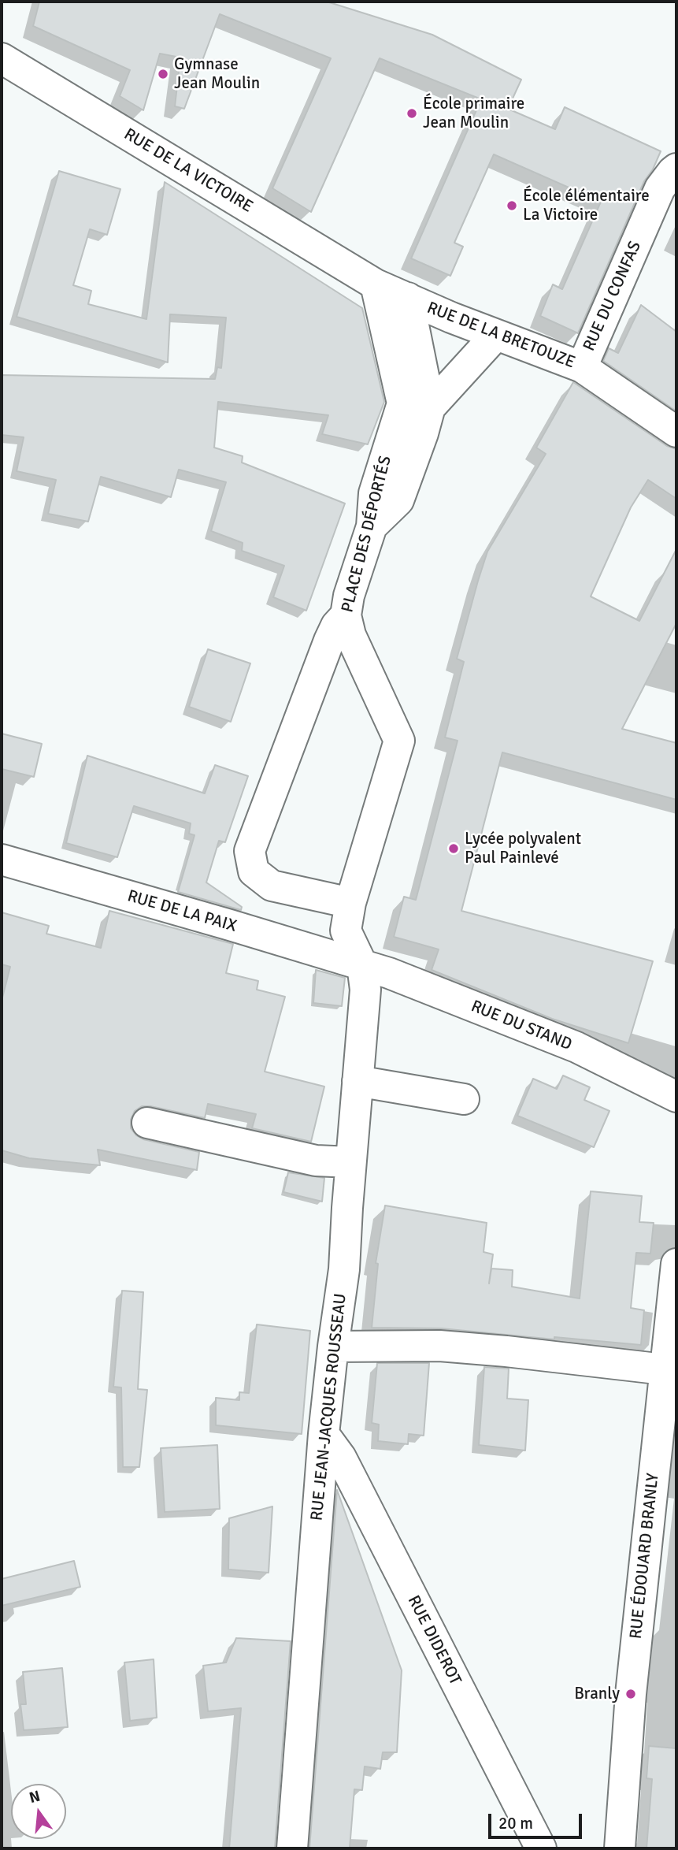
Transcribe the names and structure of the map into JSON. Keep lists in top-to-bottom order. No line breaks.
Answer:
{"streets":{"street":["RUE DE LA VICTOIRE","RUE DU CONFAS","RUE DE LA BRETOUZE","PLACE DES DÉPORTÉS","RUE DE LA PAIX","RUE DU STAND","RUE JEAN-JACQUES ROUSSEAU","RUE ÉDOUARD BRANLY","RUE DIDEROT"]},"crossings":[["RUE DE LA VICTOIRE","RUE DE LA BRETOUZE"],["RUE DE LA VICTOIRE","PLACE DES DÉPORTÉS"],["RUE DU CONFAS","RUE DE LA BRETOUZE"],["RUE DE LA BRETOUZE","PLACE DES DÉPORTÉS"],["PLACE DES DÉPORTÉS","RUE DE LA PAIX"],["PLACE DES DÉPORTÉS","RUE DU STAND"],["PLACE DES DÉPORTÉS","RUE JEAN-JACQUES ROUSSEAU"],["RUE DE LA PAIX","RUE DU STAND"],["RUE DE LA PAIX","RUE JEAN-JACQUES ROUSSEAU"],["RUE DU STAND","RUE JEAN-JACQUES ROUSSEAU"],["RUE JEAN-JACQUES ROUSSEAU","RUE DIDEROT"]],"places":["Gymnase Jean Moulin","École primaire Jean Moulin","École élémentaire La Victoire","Lycée polyvalent Paul Painlevé","Branly"],"scale_bar":"20 m","north":"top"}
